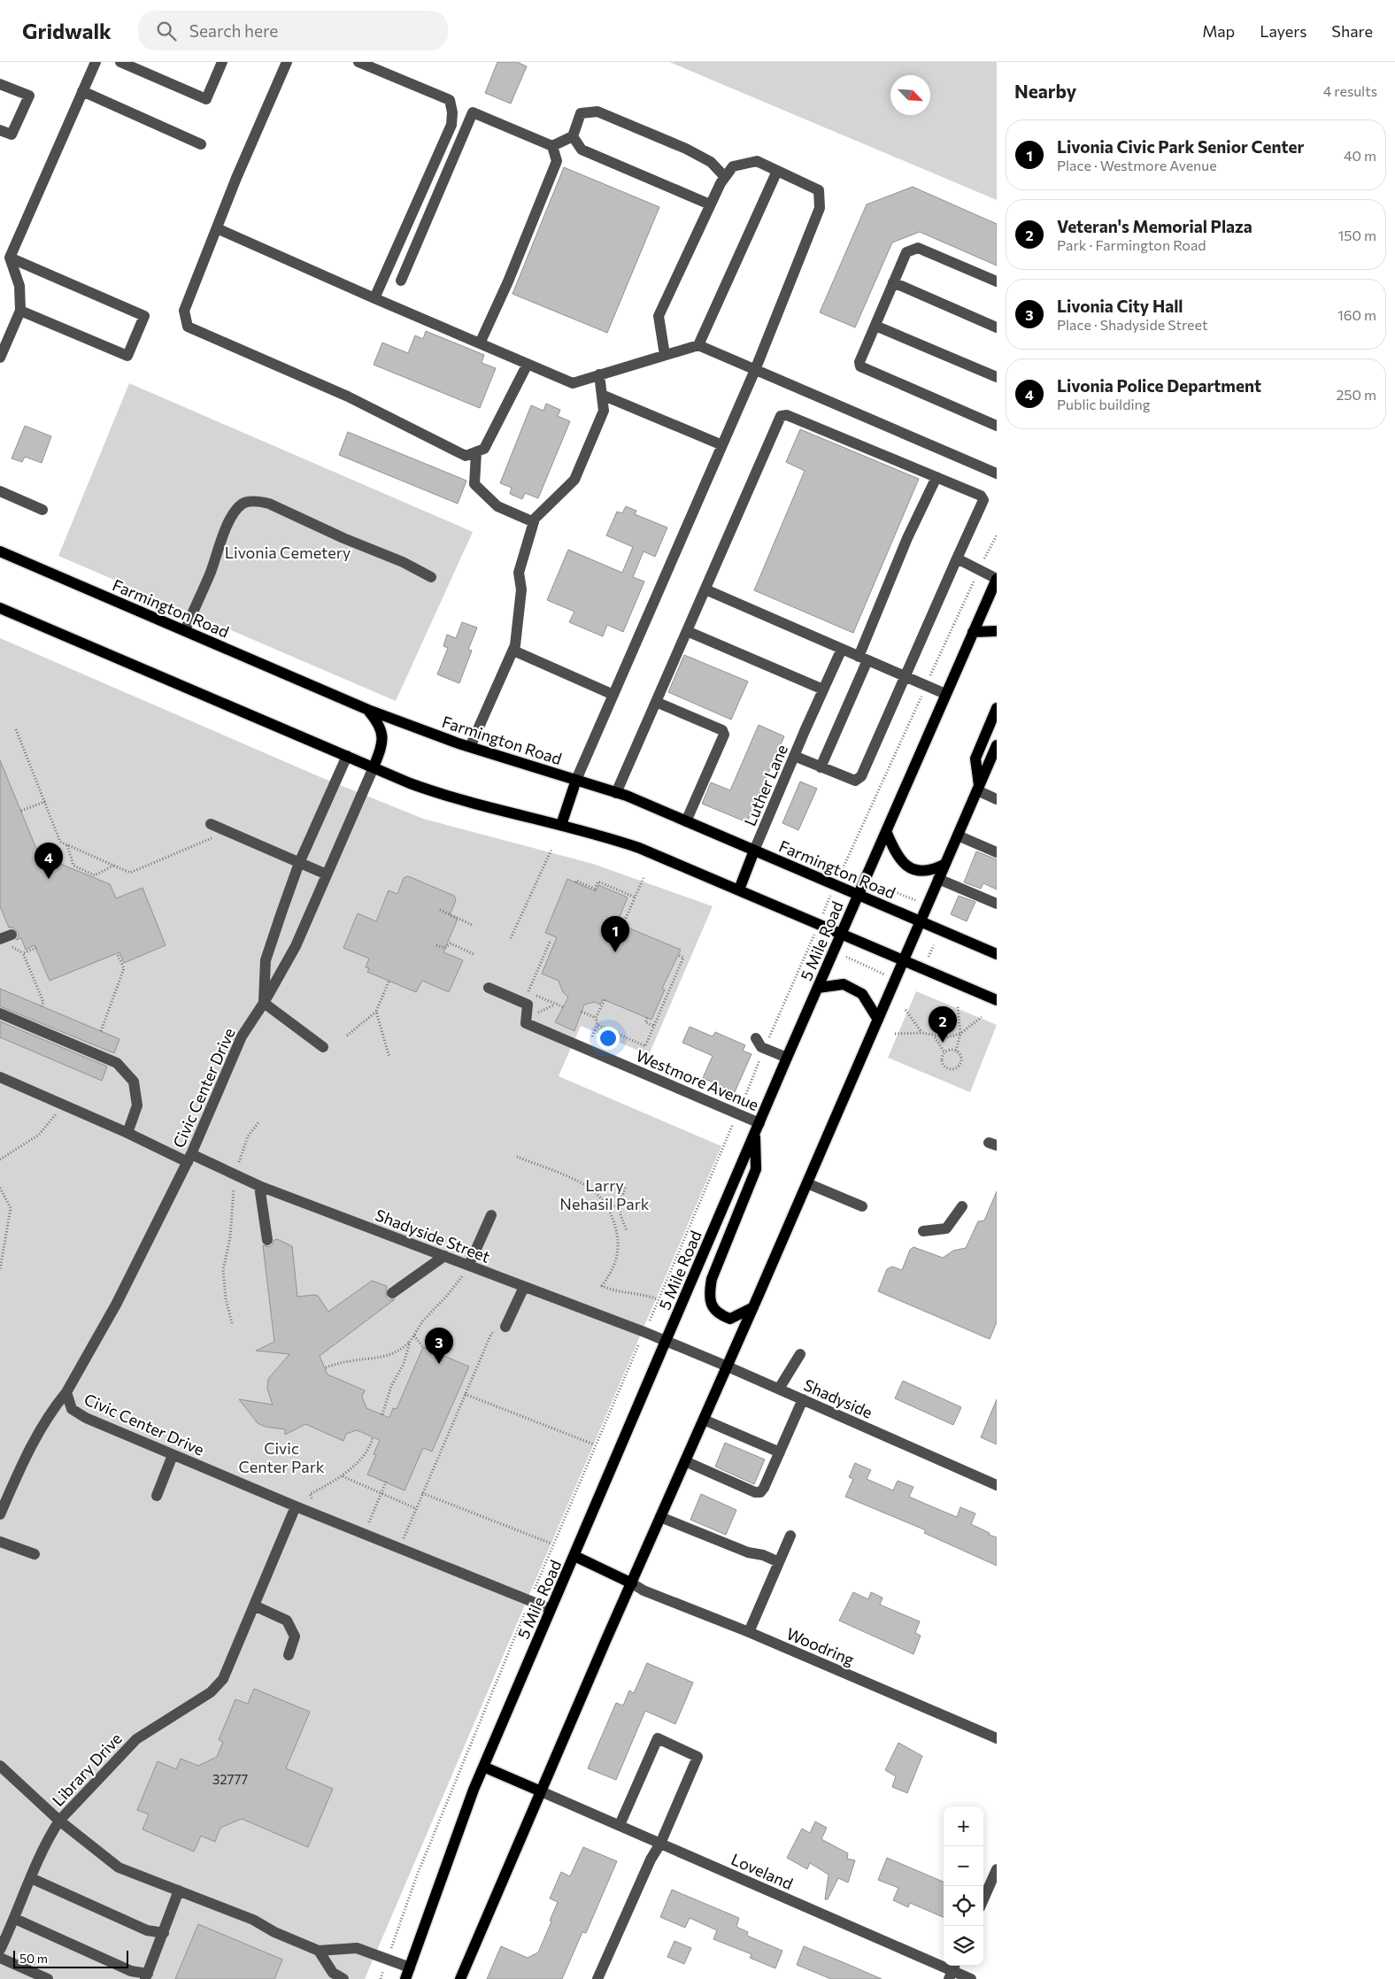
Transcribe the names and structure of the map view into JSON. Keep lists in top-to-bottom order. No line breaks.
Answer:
{"streets":{"main road":["Farmington Road","5 Mile Road"],"street":["Luther Lane","Westmore Avenue","Civic Center Drive","Shadyside Street","Shadyside","Woodring","Library Drive","Loveland"]},"crossings":[["Farmington Road","Luther Lane"],["Farmington Road","5 Mile Road"],["5 Mile Road","Westmore Avenue"],["5 Mile Road","Civic Center Drive"],["5 Mile Road","Shadyside Street"],["5 Mile Road","Shadyside"],["5 Mile Road","Library Drive"],["Civic Center Drive","Shadyside Street"],["Civic Center Drive","Library Drive"],["Shadyside Street","Shadyside"]],"parks":["Livonia Cemetery","Larry Nehasil Park","Civic Center Park"],"house_numbers":["32777"],"scale_bar":"50 m","north":"bottom right","page":{"header":"Gridwalk","search":"Search here","nav":["Map","Layers","Share"],"heading":["Nearby","4 results"],"list":[{"mark":"1","name":"Livonia Civic Park Senior Center","note":"Place · Westmore Avenue","value":"40 m"},{"mark":"2","name":"Veteran's Memorial Plaza","note":"Park · Farmington Road","value":"150 m"},{"mark":"3","name":"Livonia City Hall","note":"Place · Shadyside Street","value":"160 m"},{"mark":"4","name":"Livonia Police Department","note":"Public building","value":"250 m"}],"pins":["4","1","2","3"],"map_buttons":["+","−"],"scale":"50 m"}}
